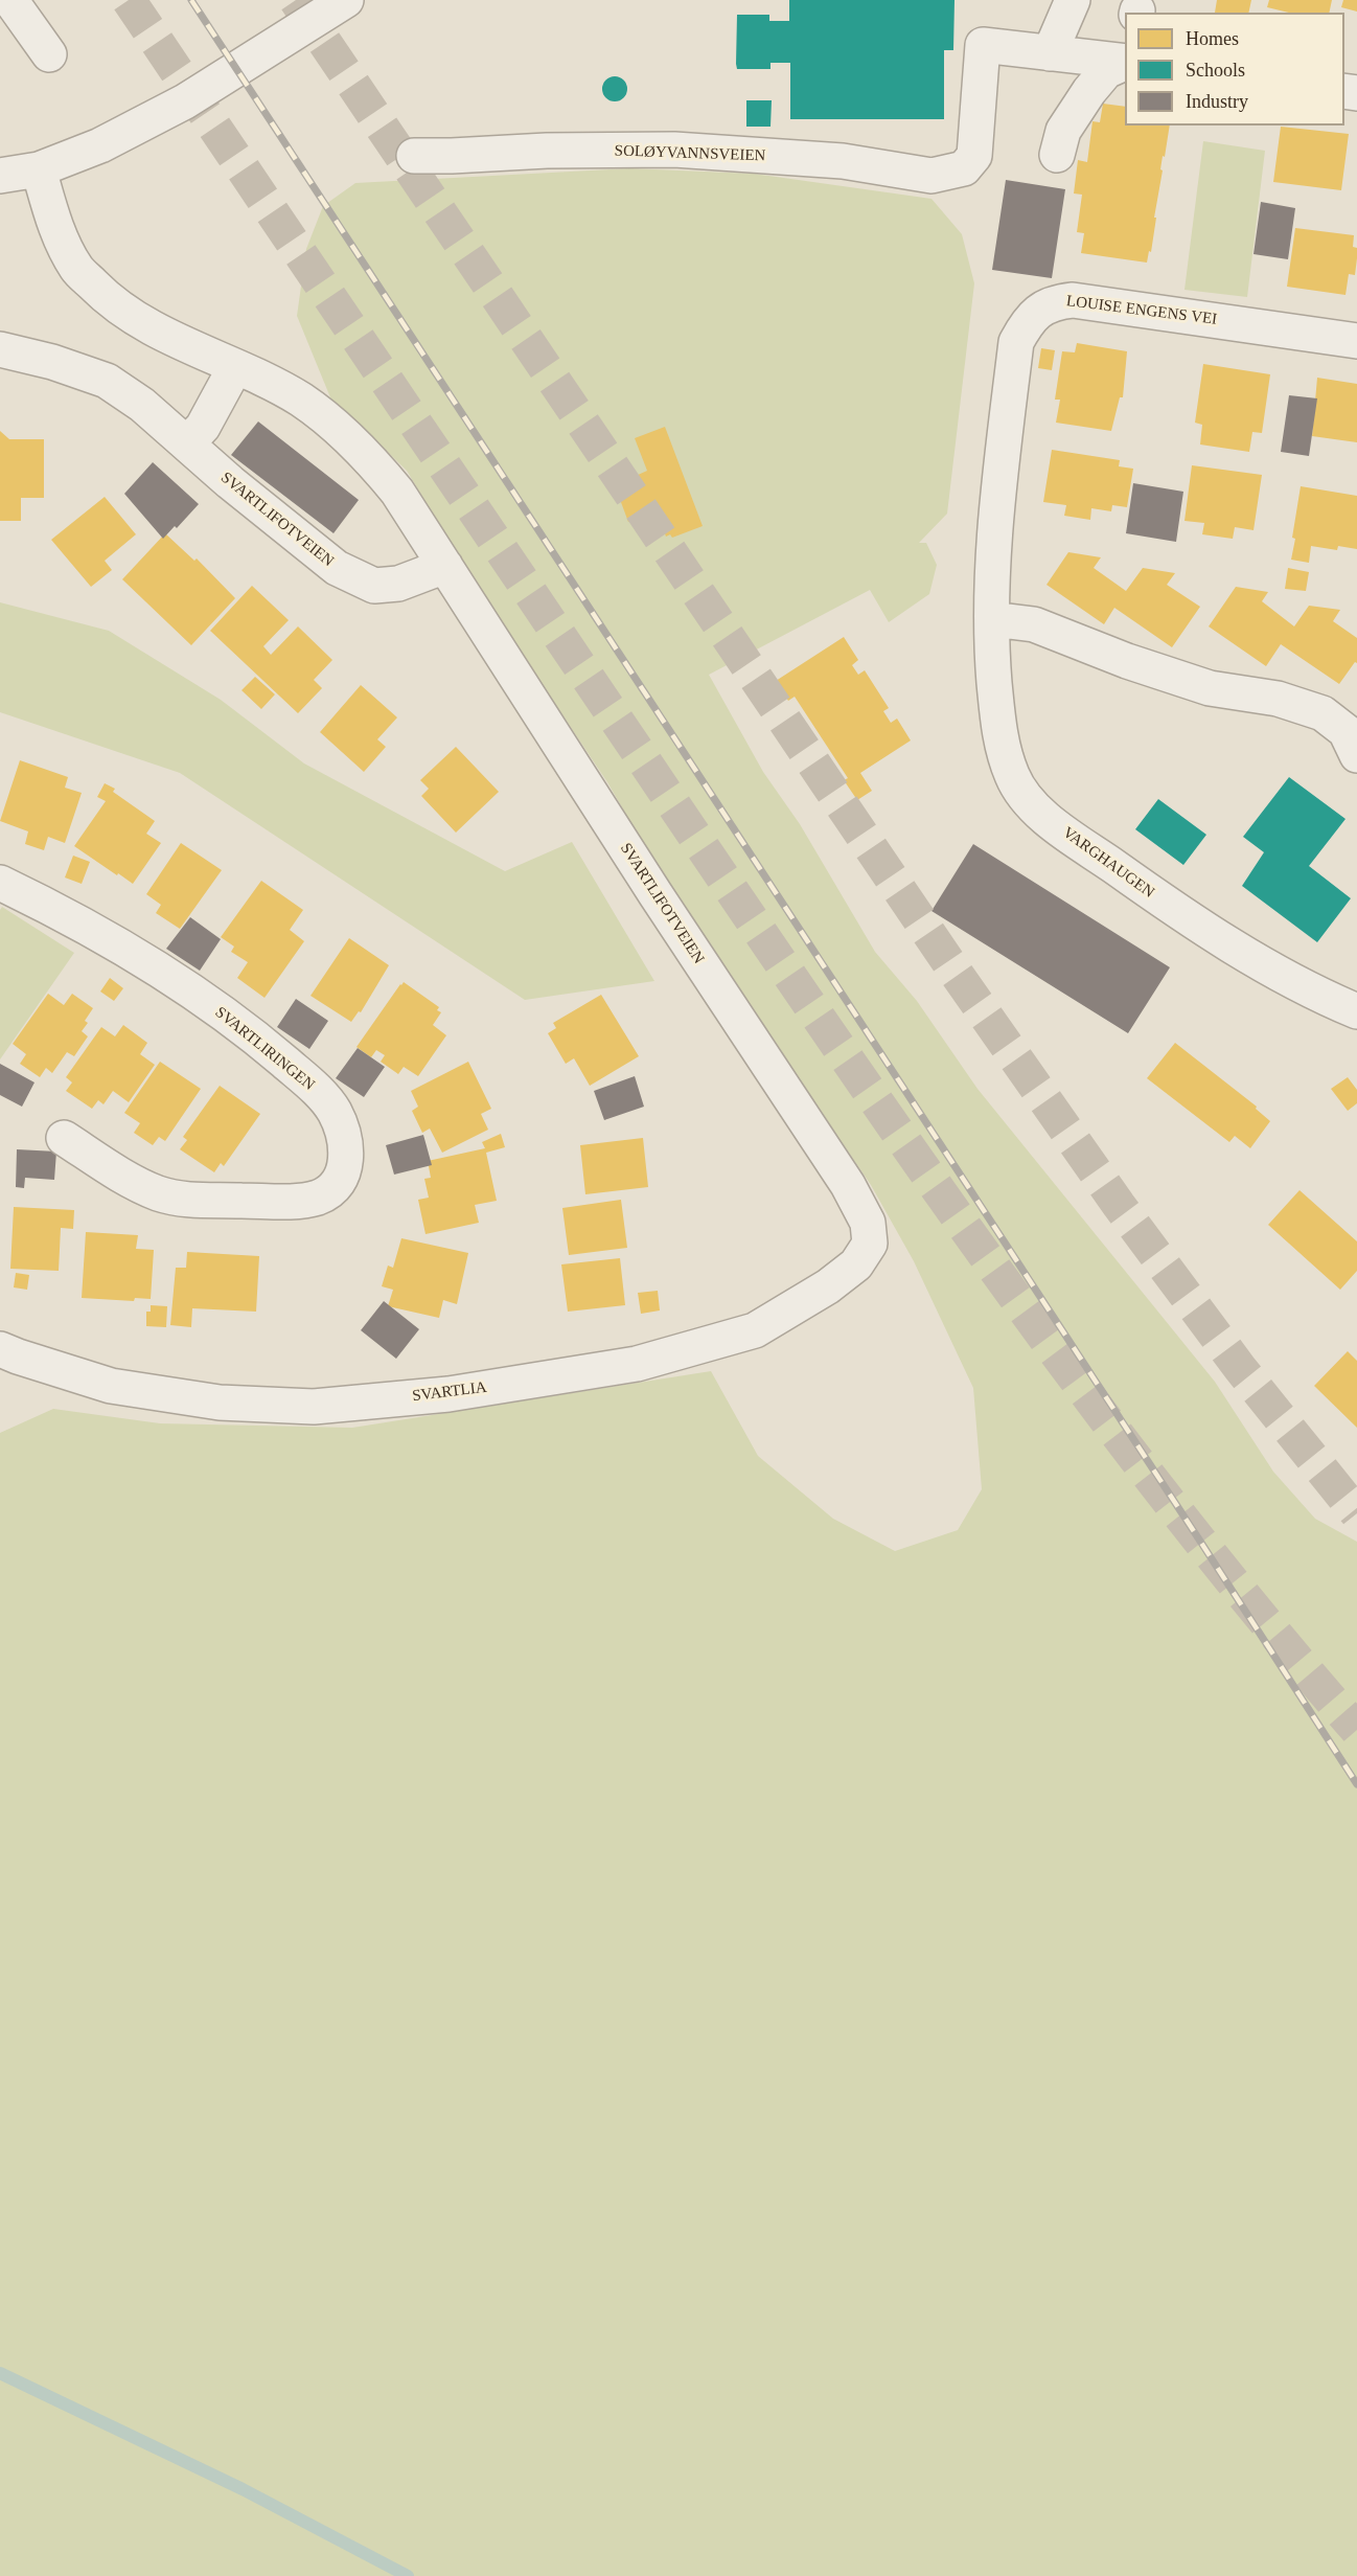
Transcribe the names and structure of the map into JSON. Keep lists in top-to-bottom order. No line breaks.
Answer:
{"streets":{"street":["SOLØYVANNSVEIEN","LOUISE ENGENS VEI","SVARTLIFOTVEIEN","VARGHAUGEN","SVARTLIRINGEN","SVARTLIA"]},"crossings":[["LOUISE ENGENS VEI","VARGHAUGEN"],["SVARTLIFOTVEIEN","SVARTLIA"]],"legend":["Homes","Schools","Industry"]}
